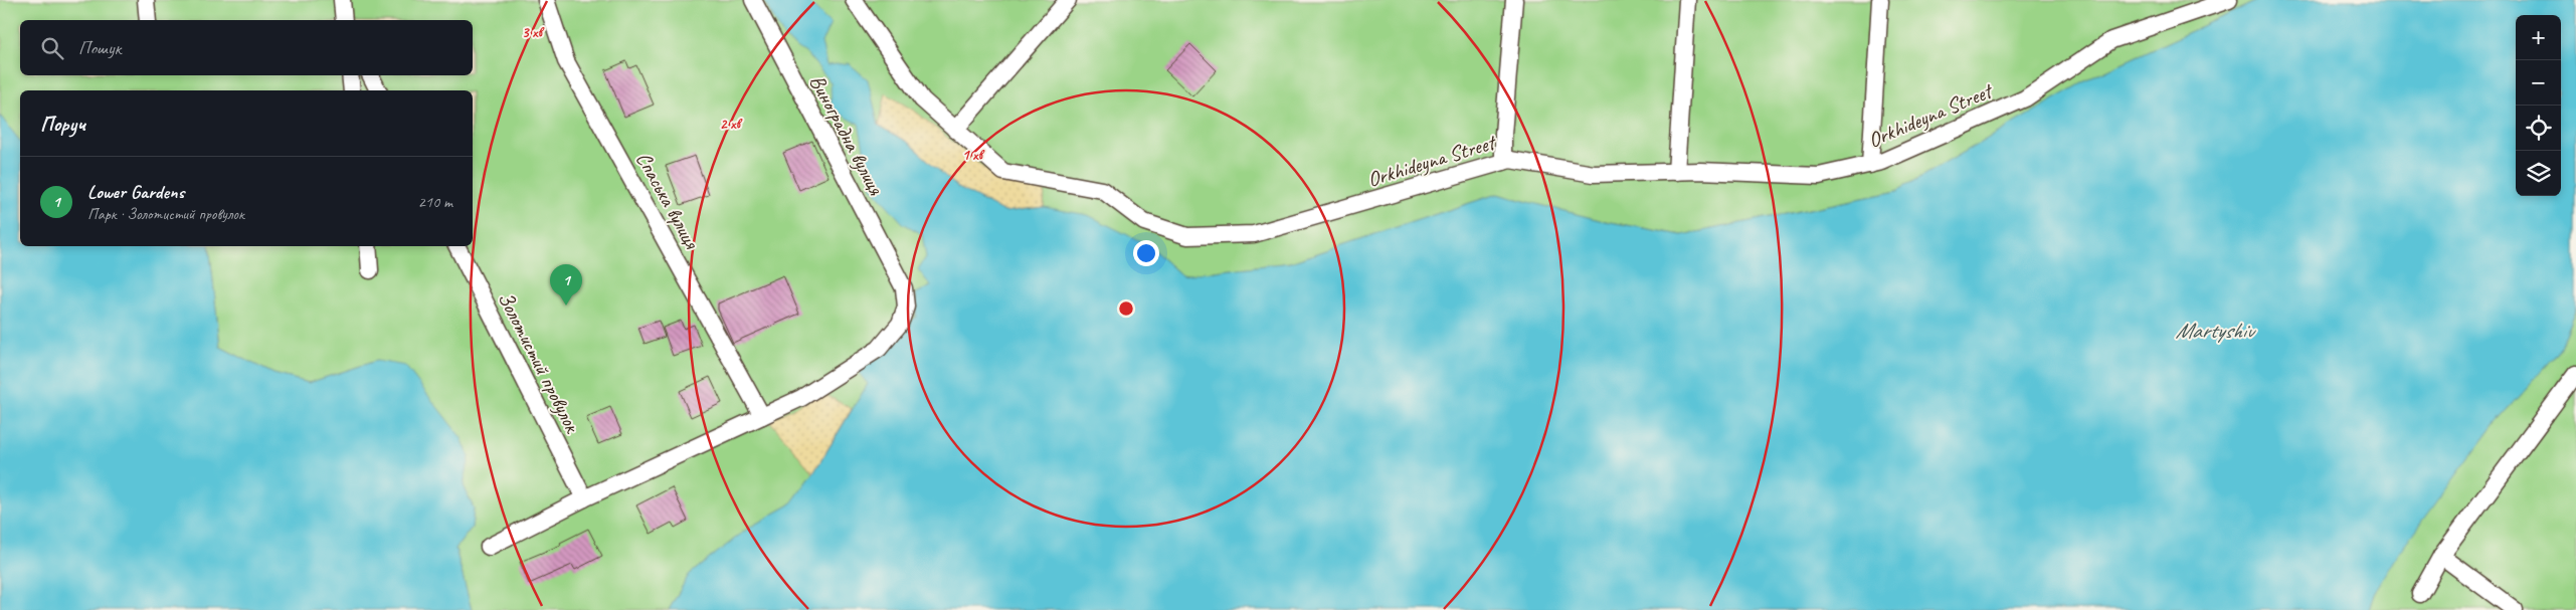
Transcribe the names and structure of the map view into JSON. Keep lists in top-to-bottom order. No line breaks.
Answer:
{"streets":{"street":["Orkhideyna Street","Виноградна вулиця","Спаська вулиця","Золотистий провулок"]},"crossings":[["Виноградна вулиця","Спаська вулиця"]],"water":["Martyshiv"],"page":{"map_buttons":["+","−"],"search":"Пошук","heading":"Поруч","list":[{"mark":"1","name":"Lower Gardens","note":"Парк · Золотистий провулок","value":"210 m"}],"pins":"1"},"rings":["3 хв","2 хв","1 хв"]}
